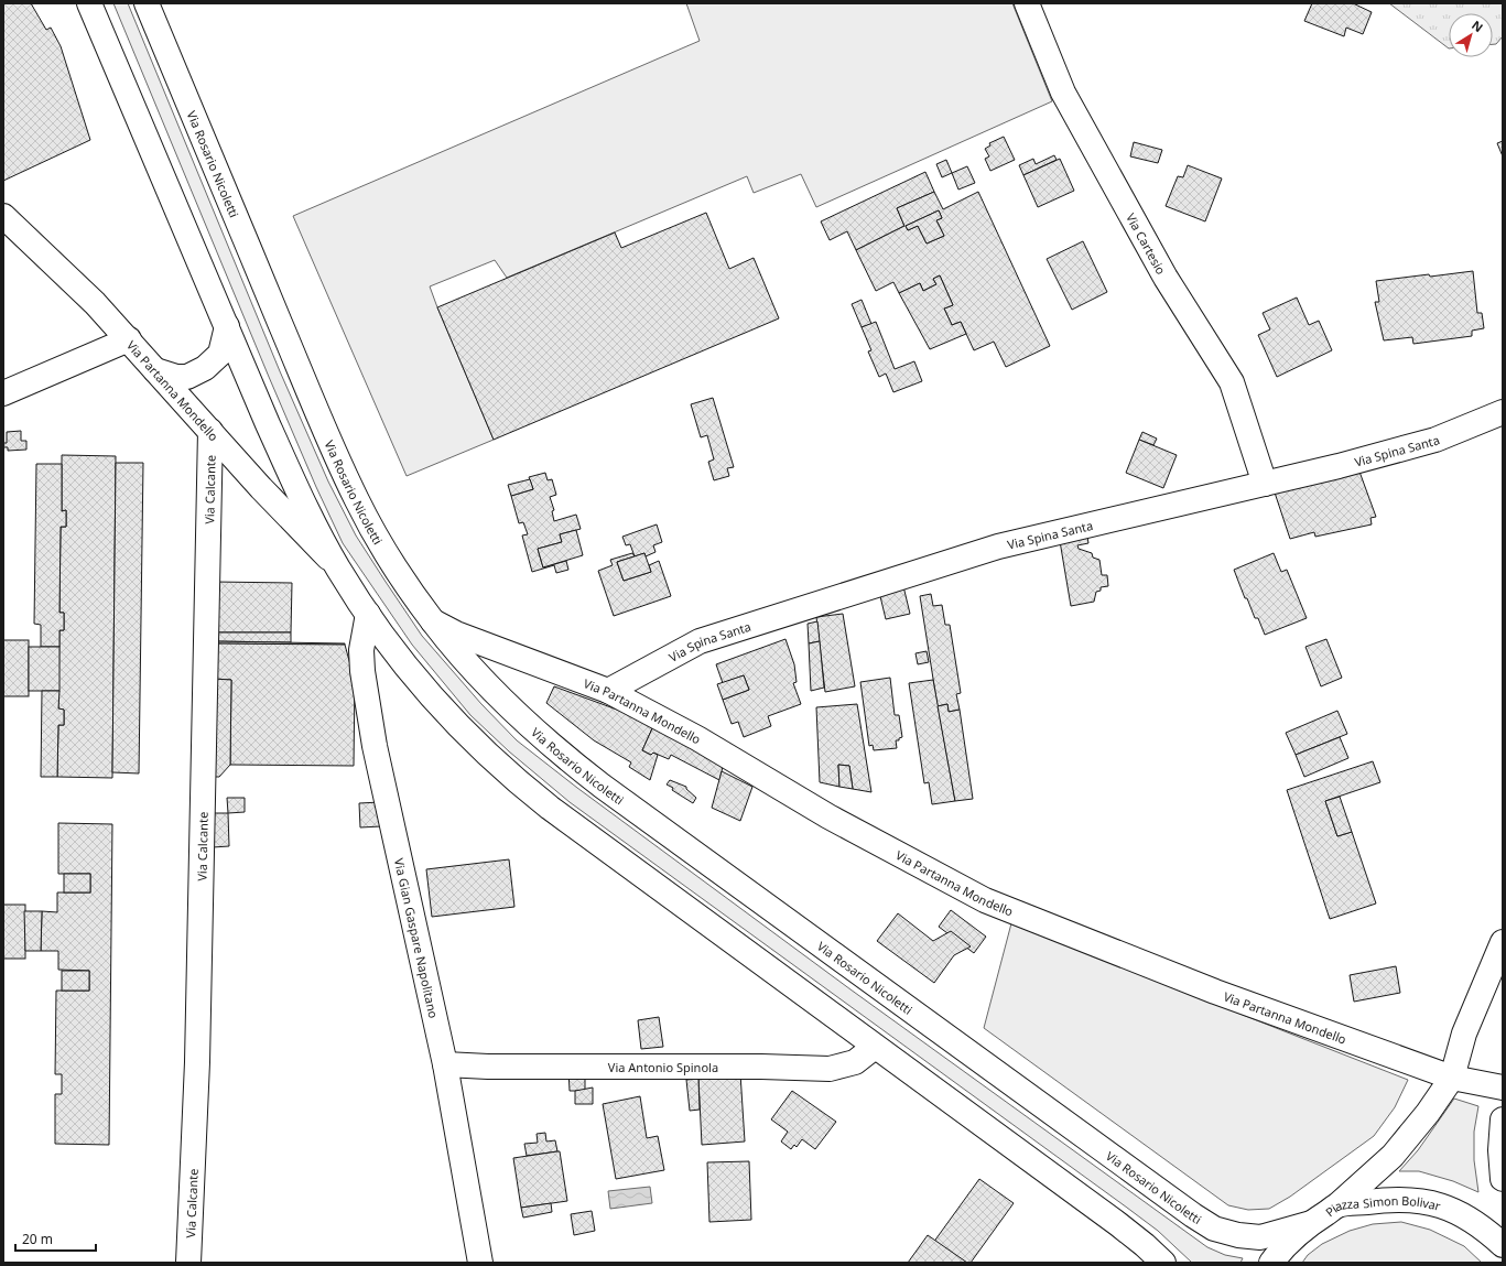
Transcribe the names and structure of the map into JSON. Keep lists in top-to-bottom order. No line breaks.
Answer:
{"streets":{"street":["Via Rosario Nicoletti","Via Cartesio","Via Partanna Mondello","Via Spina Santa","Via Calcante","Via Gian Gaspare Napolitano","Via Antonio Spinola","Piazza Simon Bolivar"]},"crossings":[["Via Rosario Nicoletti","Via Partanna Mondello"],["Via Rosario Nicoletti","Piazza Simon Bolivar"],["Via Cartesio","Via Spina Santa"],["Via Partanna Mondello","Via Spina Santa"],["Via Partanna Mondello","Via Calcante"],["Via Gian Gaspare Napolitano","Via Antonio Spinola"]],"scale_bar":"20 m","north":"top right"}
